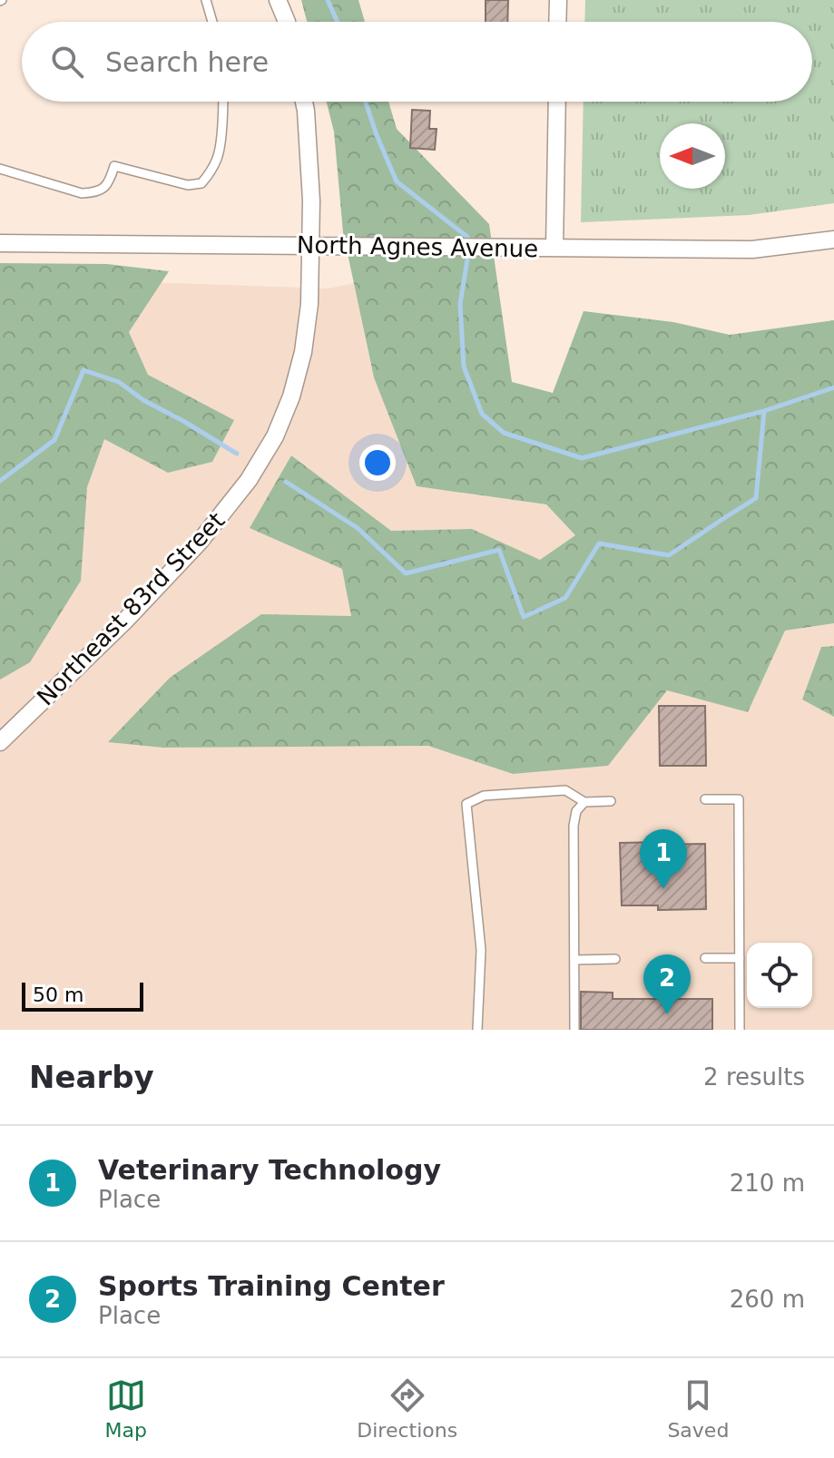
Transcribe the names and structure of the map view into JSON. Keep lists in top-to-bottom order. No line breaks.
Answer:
{"streets":{"street":["North Agnes Avenue","Northeast 83rd Street"]},"crossings":[["North Agnes Avenue","Northeast 83rd Street"]],"scale_bar":"50 m","north":"left","page":{"search":"Search here","pins":["1","2"],"scale":"50 m","heading":["Nearby","2 results"],"list":[{"mark":"1","name":"Veterinary Technology","note":"Place","value":"210 m"},{"mark":"2","name":"Sports Training Center","note":"Place","value":"260 m"}],"nav":["Map","Directions","Saved"]}}
